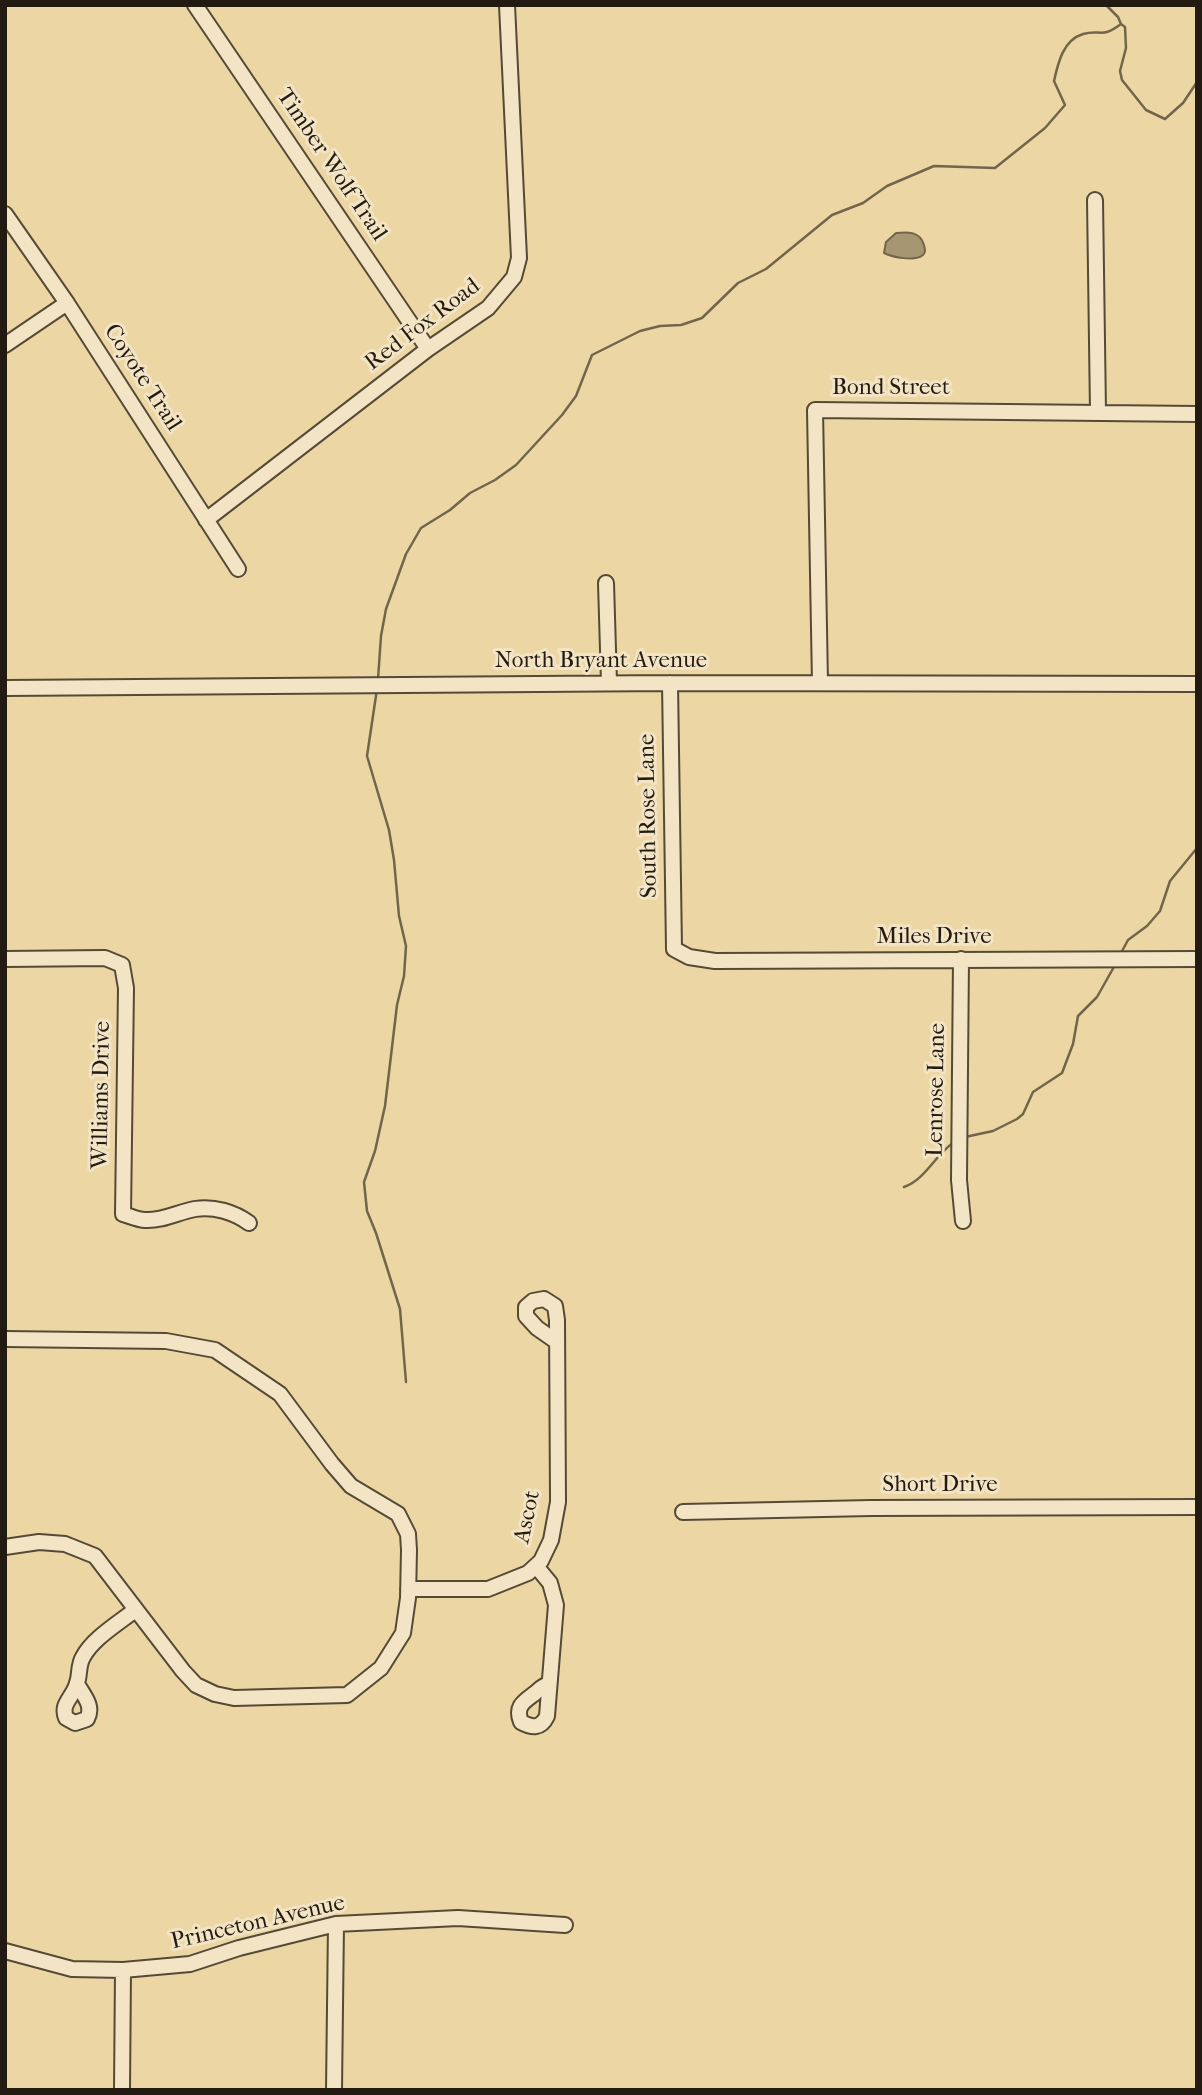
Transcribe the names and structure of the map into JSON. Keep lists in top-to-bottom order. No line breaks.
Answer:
{"streets":{"street":["Timber Wolf Trail","Red Fox Road","Coyote Trail","Bond Street","North Bryant Avenue","South Rose Lane","Miles Drive","Lenrose Lane","Williams Drive","Short Drive","Ascot","Princeton Avenue"]},"crossings":[["Timber Wolf Trail","Red Fox Road"],["Red Fox Road","Coyote Trail"],["Bond Street","North Bryant Avenue"],["North Bryant Avenue","South Rose Lane"],["South Rose Lane","Miles Drive"],["Miles Drive","Lenrose Lane"]]}
